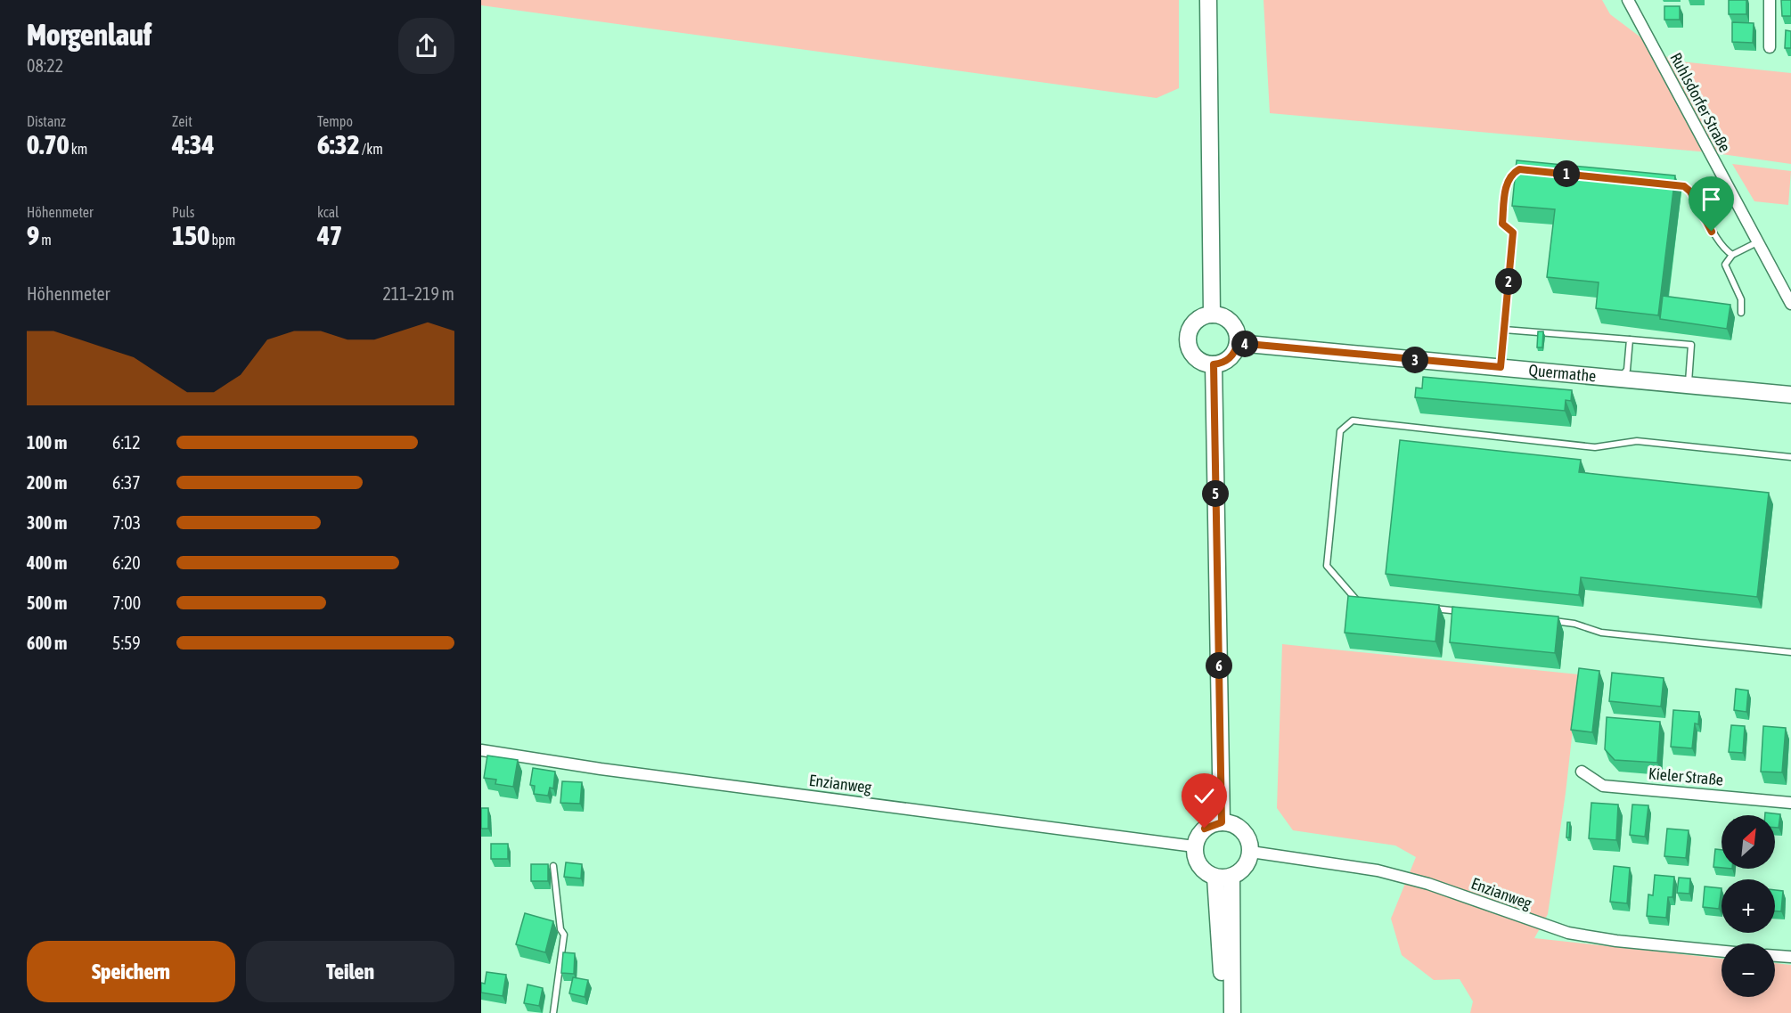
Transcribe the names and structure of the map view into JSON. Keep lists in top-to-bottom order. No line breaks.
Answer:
{"streets":{"main road":["Quermathe"],"street":["Ruhlsdorfer Straße","Kieler Straße","Enzianweg"]},"north":"top right","page":{"heading":["Morgenlauf","08:22"],"stats":[["Distanz","0.70 km"],["Zeit","4:34"],["Tempo","6:32 /km"],["Höhenmeter","9 m"],["Puls","150 bpm"],["kcal","47"]],"pins":["1","2","4","3","5","6"],"chart":["Höhenmeter","211–219 m"],"list":[{"name":"100 m","note":"6:12"},{"name":"200 m","note":"6:37"},{"name":"300 m","note":"7:03"},{"name":"400 m","note":"6:20"},{"name":"500 m","note":"7:00"},{"name":"600 m","note":"5:59"}],"map_buttons":["+","−"],"buttons":["Speichern","Teilen"]}}
